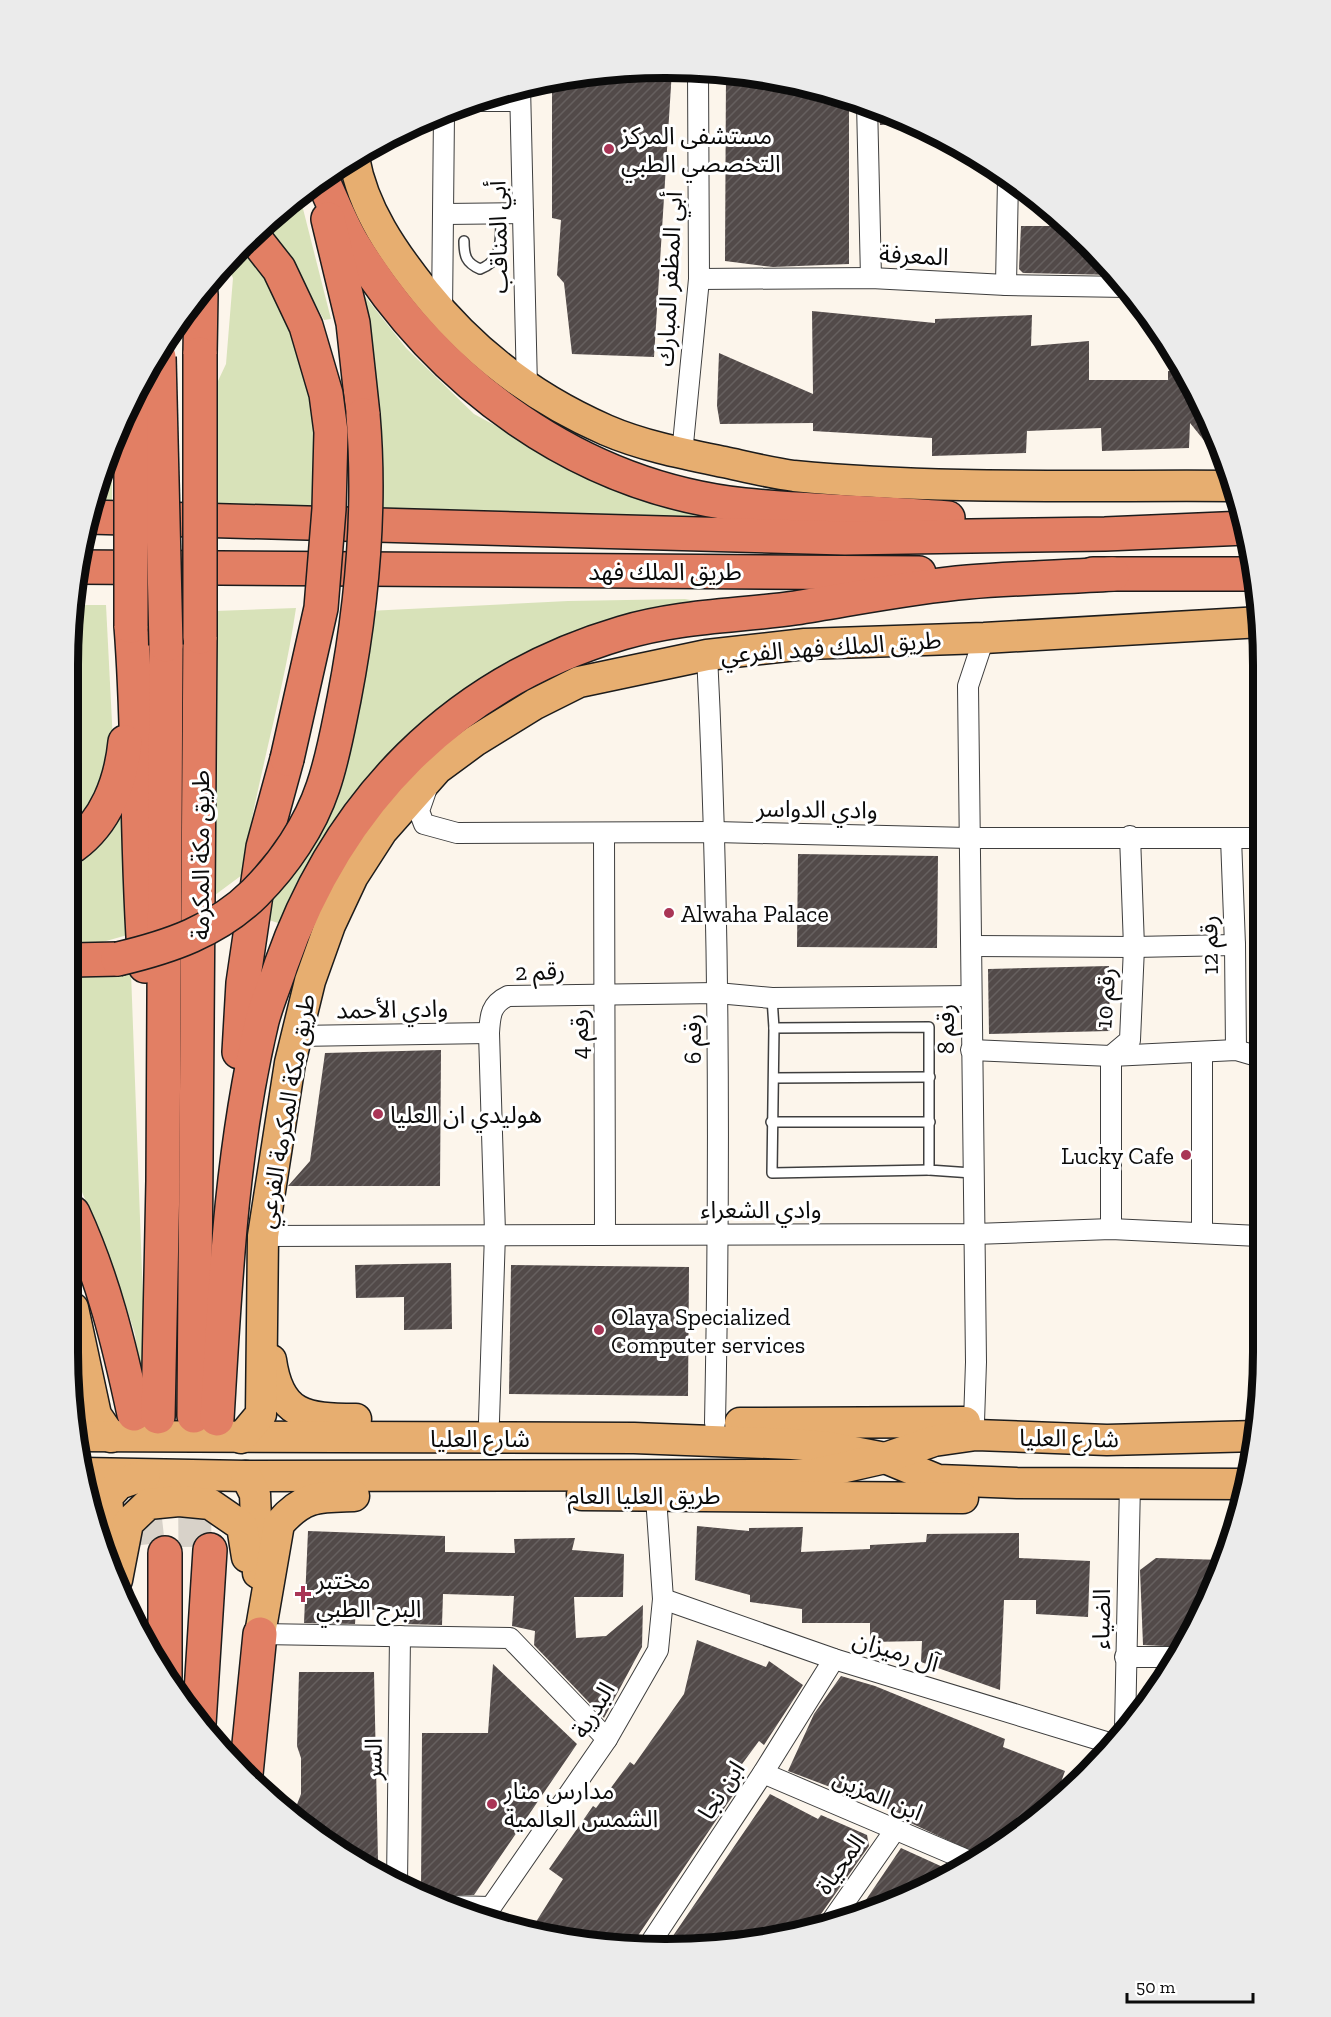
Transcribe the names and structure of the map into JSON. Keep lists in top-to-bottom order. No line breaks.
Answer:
{"streets":{"highway":["طريق الملك فهد","طريق مكة المكرمة"],"main road":["طريق الملك فهد الفرعي","طريق مكة المكرمة الفرعي","شارع العليا","طريق العليا العام"],"street":["أبي المناقب","المعرفة","أبي المظفر المبارك","وادي الدواسر","رقم 12","رقم 2","رقم 10","وادي الأحمد","رقم 8","رقم 4","رقم 6","وادي الشعراء","الضياء","آل رميزان","البدرية","السر","ابن نجا","ابن المزين","المحياة"]},"crossings":[["المعرفة","أبي المظفر المبارك"],["طريق الملك فهد الفرعي","وادي الدواسر"],["طريق الملك فهد الفرعي","رقم 8"],["طريق الملك فهد الفرعي","رقم 6"],["طريق الملك فهد الفرعي","طريق مكة المكرمة الفرعي"],["وادي الدواسر","رقم 12"],["وادي الدواسر","رقم 10"],["وادي الدواسر","رقم 8"],["وادي الدواسر","رقم 4"],["وادي الدواسر","رقم 6"],["وادي الدواسر","طريق مكة المكرمة الفرعي"],["طريق مكة المكرمة","طريق مكة المكرمة الفرعي"],["طريق مكة المكرمة","شارع العليا"],["رقم 2","وادي الأحمد"],["رقم 2","رقم 8"],["رقم 2","رقم 4"],["رقم 2","رقم 6"],["رقم 2","وادي الشعراء"],["رقم 10","وادي الشعراء"],["وادي الأحمد","طريق مكة المكرمة الفرعي"],["رقم 8","وادي الشعراء"],["رقم 4","وادي الشعراء"],["رقم 6","وادي الشعراء"],["طريق مكة المكرمة الفرعي","وادي الشعراء"],["طريق مكة المكرمة الفرعي","شارع العليا"],["شارع العليا","طريق العليا العام"],["شارع العليا","الضياء"],["طريق العليا العام","الضياء"],["طريق العليا العام","البدرية"],["آل رميزان","البدرية"],["آل رميزان","ابن نجا"],["ابن نجا","ابن المزين"],["ابن المزين","المحياة"]],"places":{"other":["مستشفى المركز التخصصي الطبي","Alwaha Palace","هوليدي ان العليا","Lucky Cafe","Olaya Specialized Computer services","مدارس منار الشمس العالمية"],"health":["مختبر البرج الطبي"]},"scale_bar":"50 m"}
